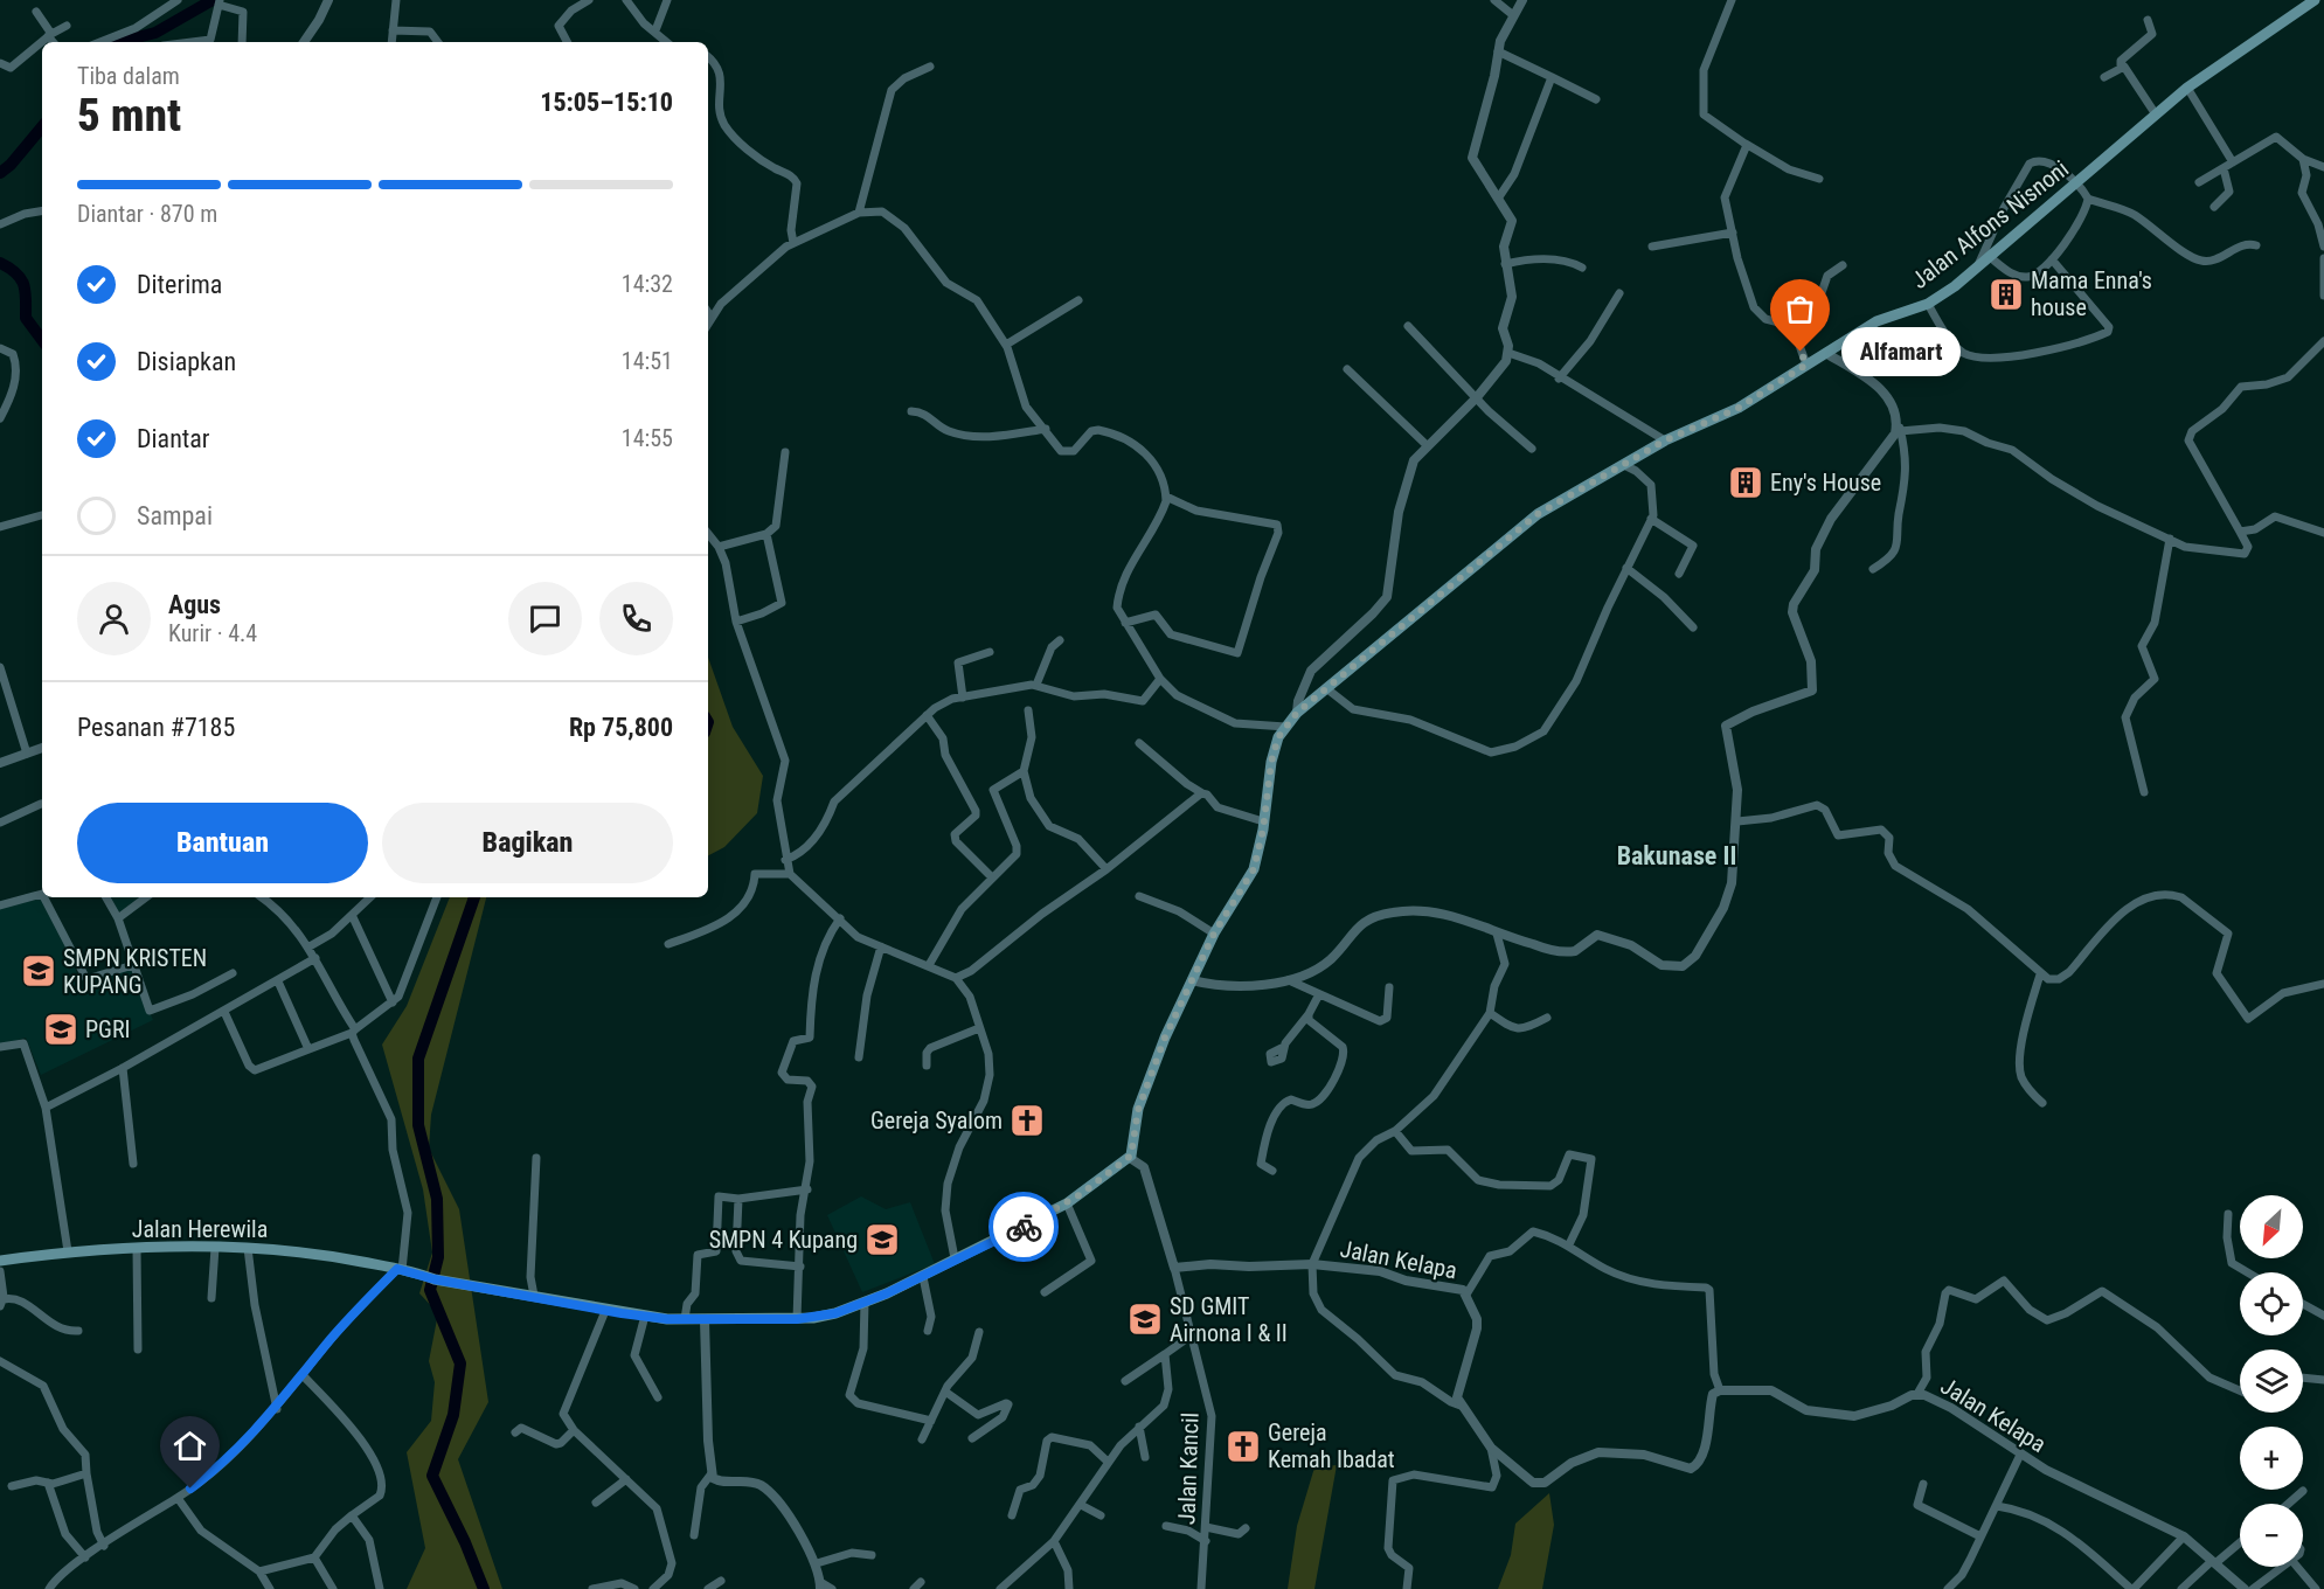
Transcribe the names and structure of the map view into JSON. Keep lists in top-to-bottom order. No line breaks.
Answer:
{"streets":{"main road":["Jalan Alfons Nisnoni","Jalan Herewila"],"street":["Jalan Kelapa","Jalan Kancil"]},"crossings":[["Jalan Alfons Nisnoni","Jalan Kancil"],["Jalan Kelapa","Jalan Kancil"]],"districts":["Bakunase II"],"places":{"building":["Mama Enna's house","Eny's House"],"other":["Alfamart"],"school or university":["SMPN KRISTEN KUPANG","PGRI","SMPN 4 Kupang","SD GMIT Airnona I & II"],"church":["Gereja Syalom","Gereja Kemah Ibadat"]},"north":"bottom left","page":{"heading":["5 mnt","Tiba dalam","15:05–15:10"],"panel":["Agus","Kurir · 4.4","Pesanan #7185","Rp 75,800"],"bar":"Diantar · 870 m","list":[["Diterima","14:32"],["Disiapkan","14:51"],["Diantar","14:55"],"Sampai"],"bubble":"Alfamart","buttons":["Bantuan","Bagikan"],"map_buttons":["+","−"]}}
